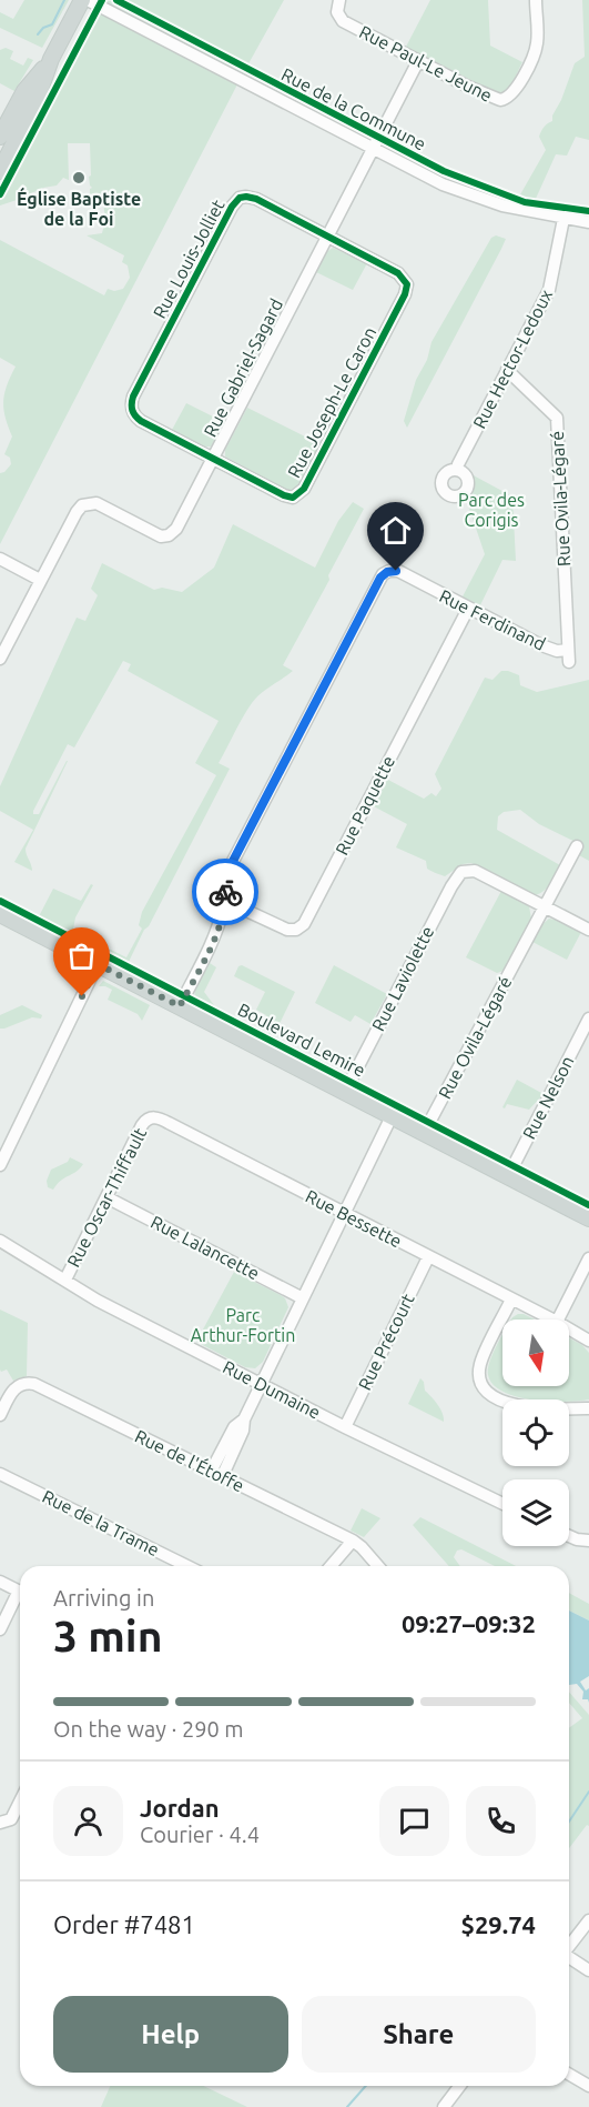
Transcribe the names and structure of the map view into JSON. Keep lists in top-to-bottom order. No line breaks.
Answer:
{"streets":{"main road":["Boulevard Lemire"],"street":["Rue Paul-Le Jeune","Rue de la Commune","Rue Louis-Jolliet","Rue Hector-Ledoux","Rue Gabriel-Sagard","Rue Joseph-Le Caron","Rue Ovila-Légaré","Rue Ferdinand","Rue Paquette","Rue Laviolette","Rue Nelson","Rue Oscar-Thiffault","Rue Bessette","Rue Lalancette","Rue Précourt","Rue Dumaine","Rue de l'Étoffe","Rue de la Trame"]},"crossings":[["Rue Paul-Le Jeune","Rue Gabriel-Sagard"],["Rue de la Commune","Rue Hector-Ledoux"],["Rue de la Commune","Rue Gabriel-Sagard"],["Rue Louis-Jolliet","Rue Gabriel-Sagard"],["Rue Louis-Jolliet","Rue Joseph-Le Caron"],["Rue Hector-Ledoux","Rue Ovila-Légaré"],["Rue Gabriel-Sagard","Rue Joseph-Le Caron"],["Rue Ovila-Légaré","Rue Ferdinand"],["Rue Ovila-Légaré","Rue Laviolette"],["Rue Ovila-Légaré","Boulevard Lemire"],["Rue Ferdinand","Rue Paquette"],["Rue Ferdinand","Boulevard Lemire"],["Rue Laviolette","Boulevard Lemire"],["Boulevard Lemire","Rue Nelson"],["Rue Oscar-Thiffault","Rue Bessette"],["Rue Oscar-Thiffault","Rue Lalancette"],["Rue Oscar-Thiffault","Rue Dumaine"],["Rue Bessette","Rue Précourt"],["Rue Précourt","Rue Dumaine"]],"parks":["Parc des Corigis","Parc Arthur-Fortin"],"places":["Église Baptiste de la Foi"],"north":"bottom","page":{"heading":["3 min","Arriving in","09:27–09:32"],"panel":["Jordan","Courier · 4.4","Order #7481","$29.74"],"bar":"On the way · 290 m","buttons":["Help","Share"]}}
